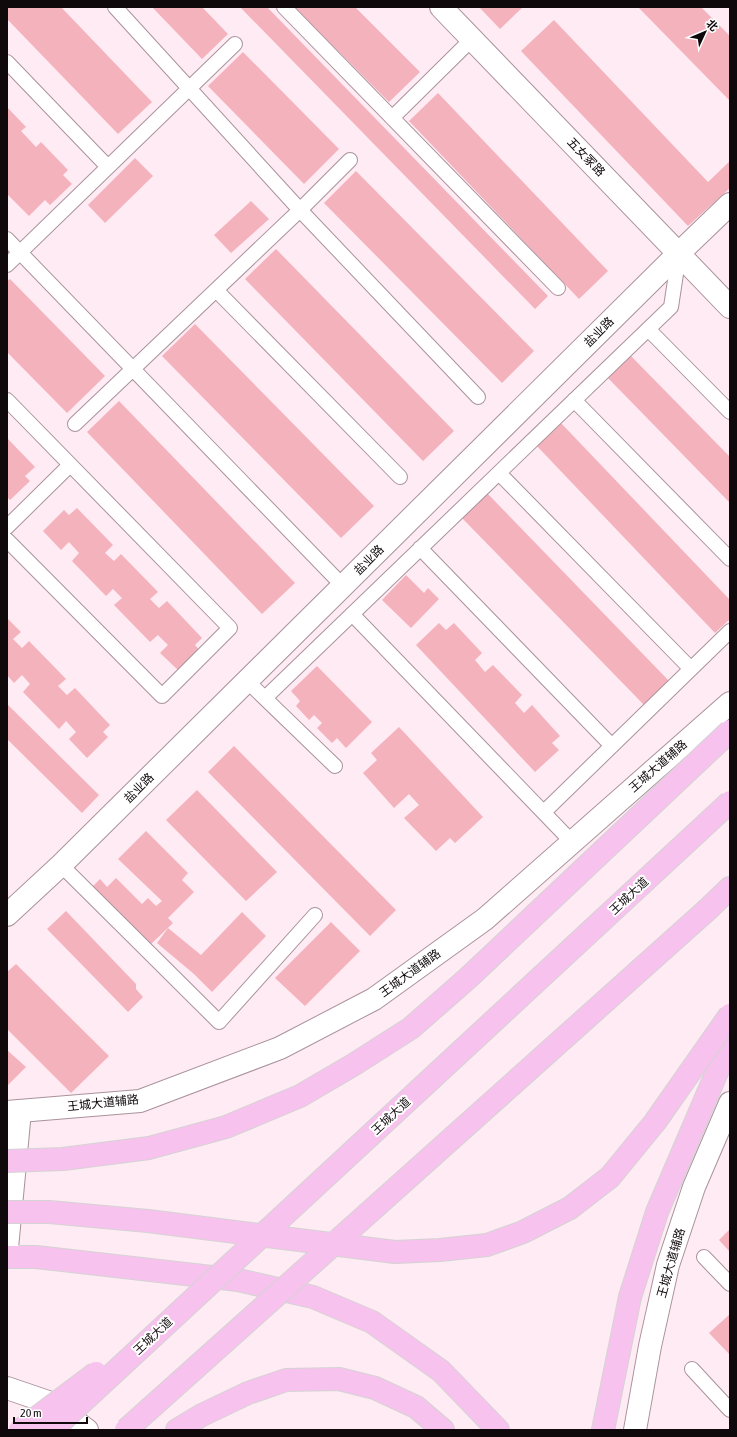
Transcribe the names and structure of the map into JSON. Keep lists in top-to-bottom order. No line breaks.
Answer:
{"streets":{"highway":["王城大道"],"street":["五女冢路","盐业路","王城大道辅路"]},"crossings":[["五女冢路","盐业路"]],"scale_bar":"20 m","north":"top right"}
